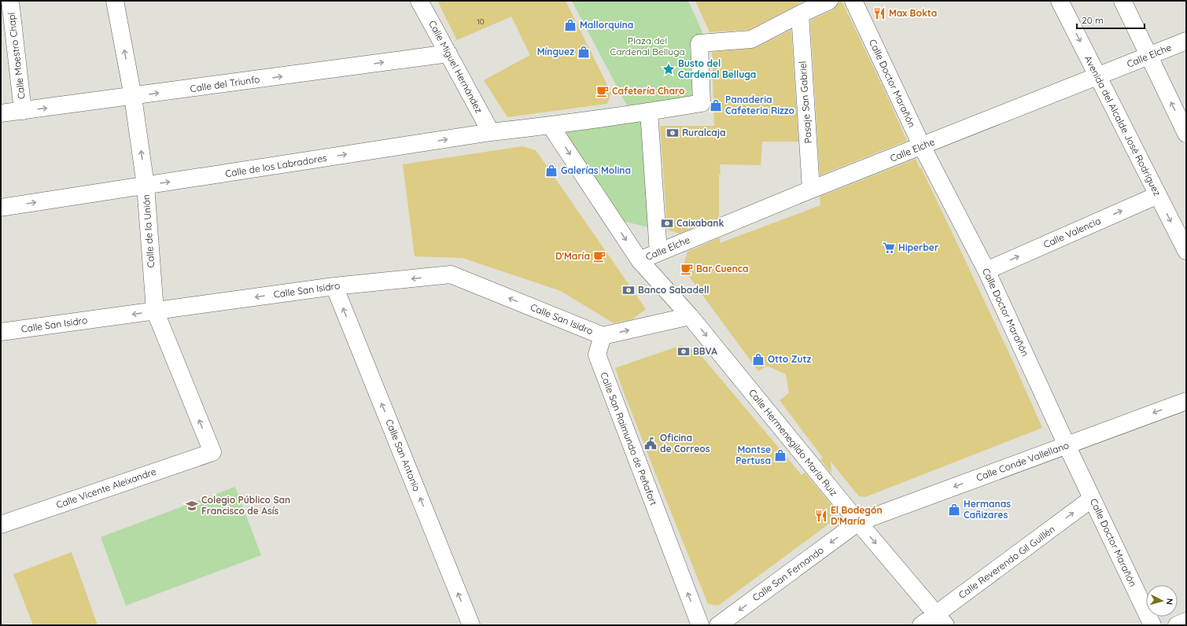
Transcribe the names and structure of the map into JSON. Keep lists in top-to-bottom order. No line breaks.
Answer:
{"streets":{"street":["Calle Maestro Chapí","Calle Elche","Calle Miguel Hernández","Calle Doctor Marañón","Calle del Triunfo","Pasaje San Gabriel","Avenida del Alcalde José Rodríguez","Calle de los Labradores","Calle de la Unión","Calle Valencia","Calle San Isidro","Calle San Raimundo de Peñafort","Calle Hermenegildo María Ruiz","Calle San Antonio","Calle Conde Vallellano","Calle Vicente Aleixandre","Calle Reverendo Gil Guillén","Calle San Fernando"]},"crossings":[["Calle Maestro Chapí","Calle del Triunfo"],["Calle Elche","Calle Doctor Marañón"],["Calle Elche","Pasaje San Gabriel"],["Calle Elche","Avenida del Alcalde José Rodríguez"],["Calle Elche","Calle Hermenegildo María Ruiz"],["Calle Miguel Hernández","Calle del Triunfo"],["Calle Miguel Hernández","Calle de los Labradores"],["Calle Doctor Marañón","Calle Valencia"],["Calle Doctor Marañón","Calle Conde Vallellano"],["Calle Doctor Marañón","Calle Reverendo Gil Guillén"],["Calle del Triunfo","Calle de la Unión"],["Avenida del Alcalde José Rodríguez","Calle Valencia"],["Calle de los Labradores","Calle de la Unión"],["Calle de los Labradores","Calle Hermenegildo María Ruiz"],["Calle de la Unión","Calle San Isidro"],["Calle de la Unión","Calle Vicente Aleixandre"],["Calle San Isidro","Calle San Raimundo de Peñafort"],["Calle San Isidro","Calle San Antonio"],["Calle Hermenegildo María Ruiz","Calle Conde Vallellano"],["Calle Hermenegildo María Ruiz","Calle Reverendo Gil Guillén"],["Calle Hermenegildo María Ruiz","Calle San Fernando"],["Calle Conde Vallellano","Calle San Fernando"]],"one_way":["Calle del Triunfo","Calle de los Labradores","Calle de la Unión","Calle Valencia","Calle San Isidro","Calle San Raimundo de Peñafort","Calle Hermenegildo María Ruiz","Calle San Antonio","Calle Conde Vallellano","Calle Reverendo Gil Guillén","Calle San Fernando"],"parks":["Plaza del Cardenal Belluga"],"places":{"restaurant":["Max Bokta","El Bodegón D'María"],"shop":["Mallorquina","Mínguez","Panaderia Cafeteria Rizzo","Galerías Molina","Otto Zutz","Montse Pertusa","Hermanas Cañizares"],"place":["Busto del Cardenal Belluga"],"cafe":["Cafetería Charo","D'María","Bar Cuenca"],"bank":["Ruralcaja","Caixabank","Banco Sabadell","BBVA"],"supermarket":["Hiperber"],"public building":["Oficina de Correos"],"school or university":["Colegio Público San Francisco de Asís"]},"house_numbers":["10"],"scale_bar":"20 m","north":"right"}
